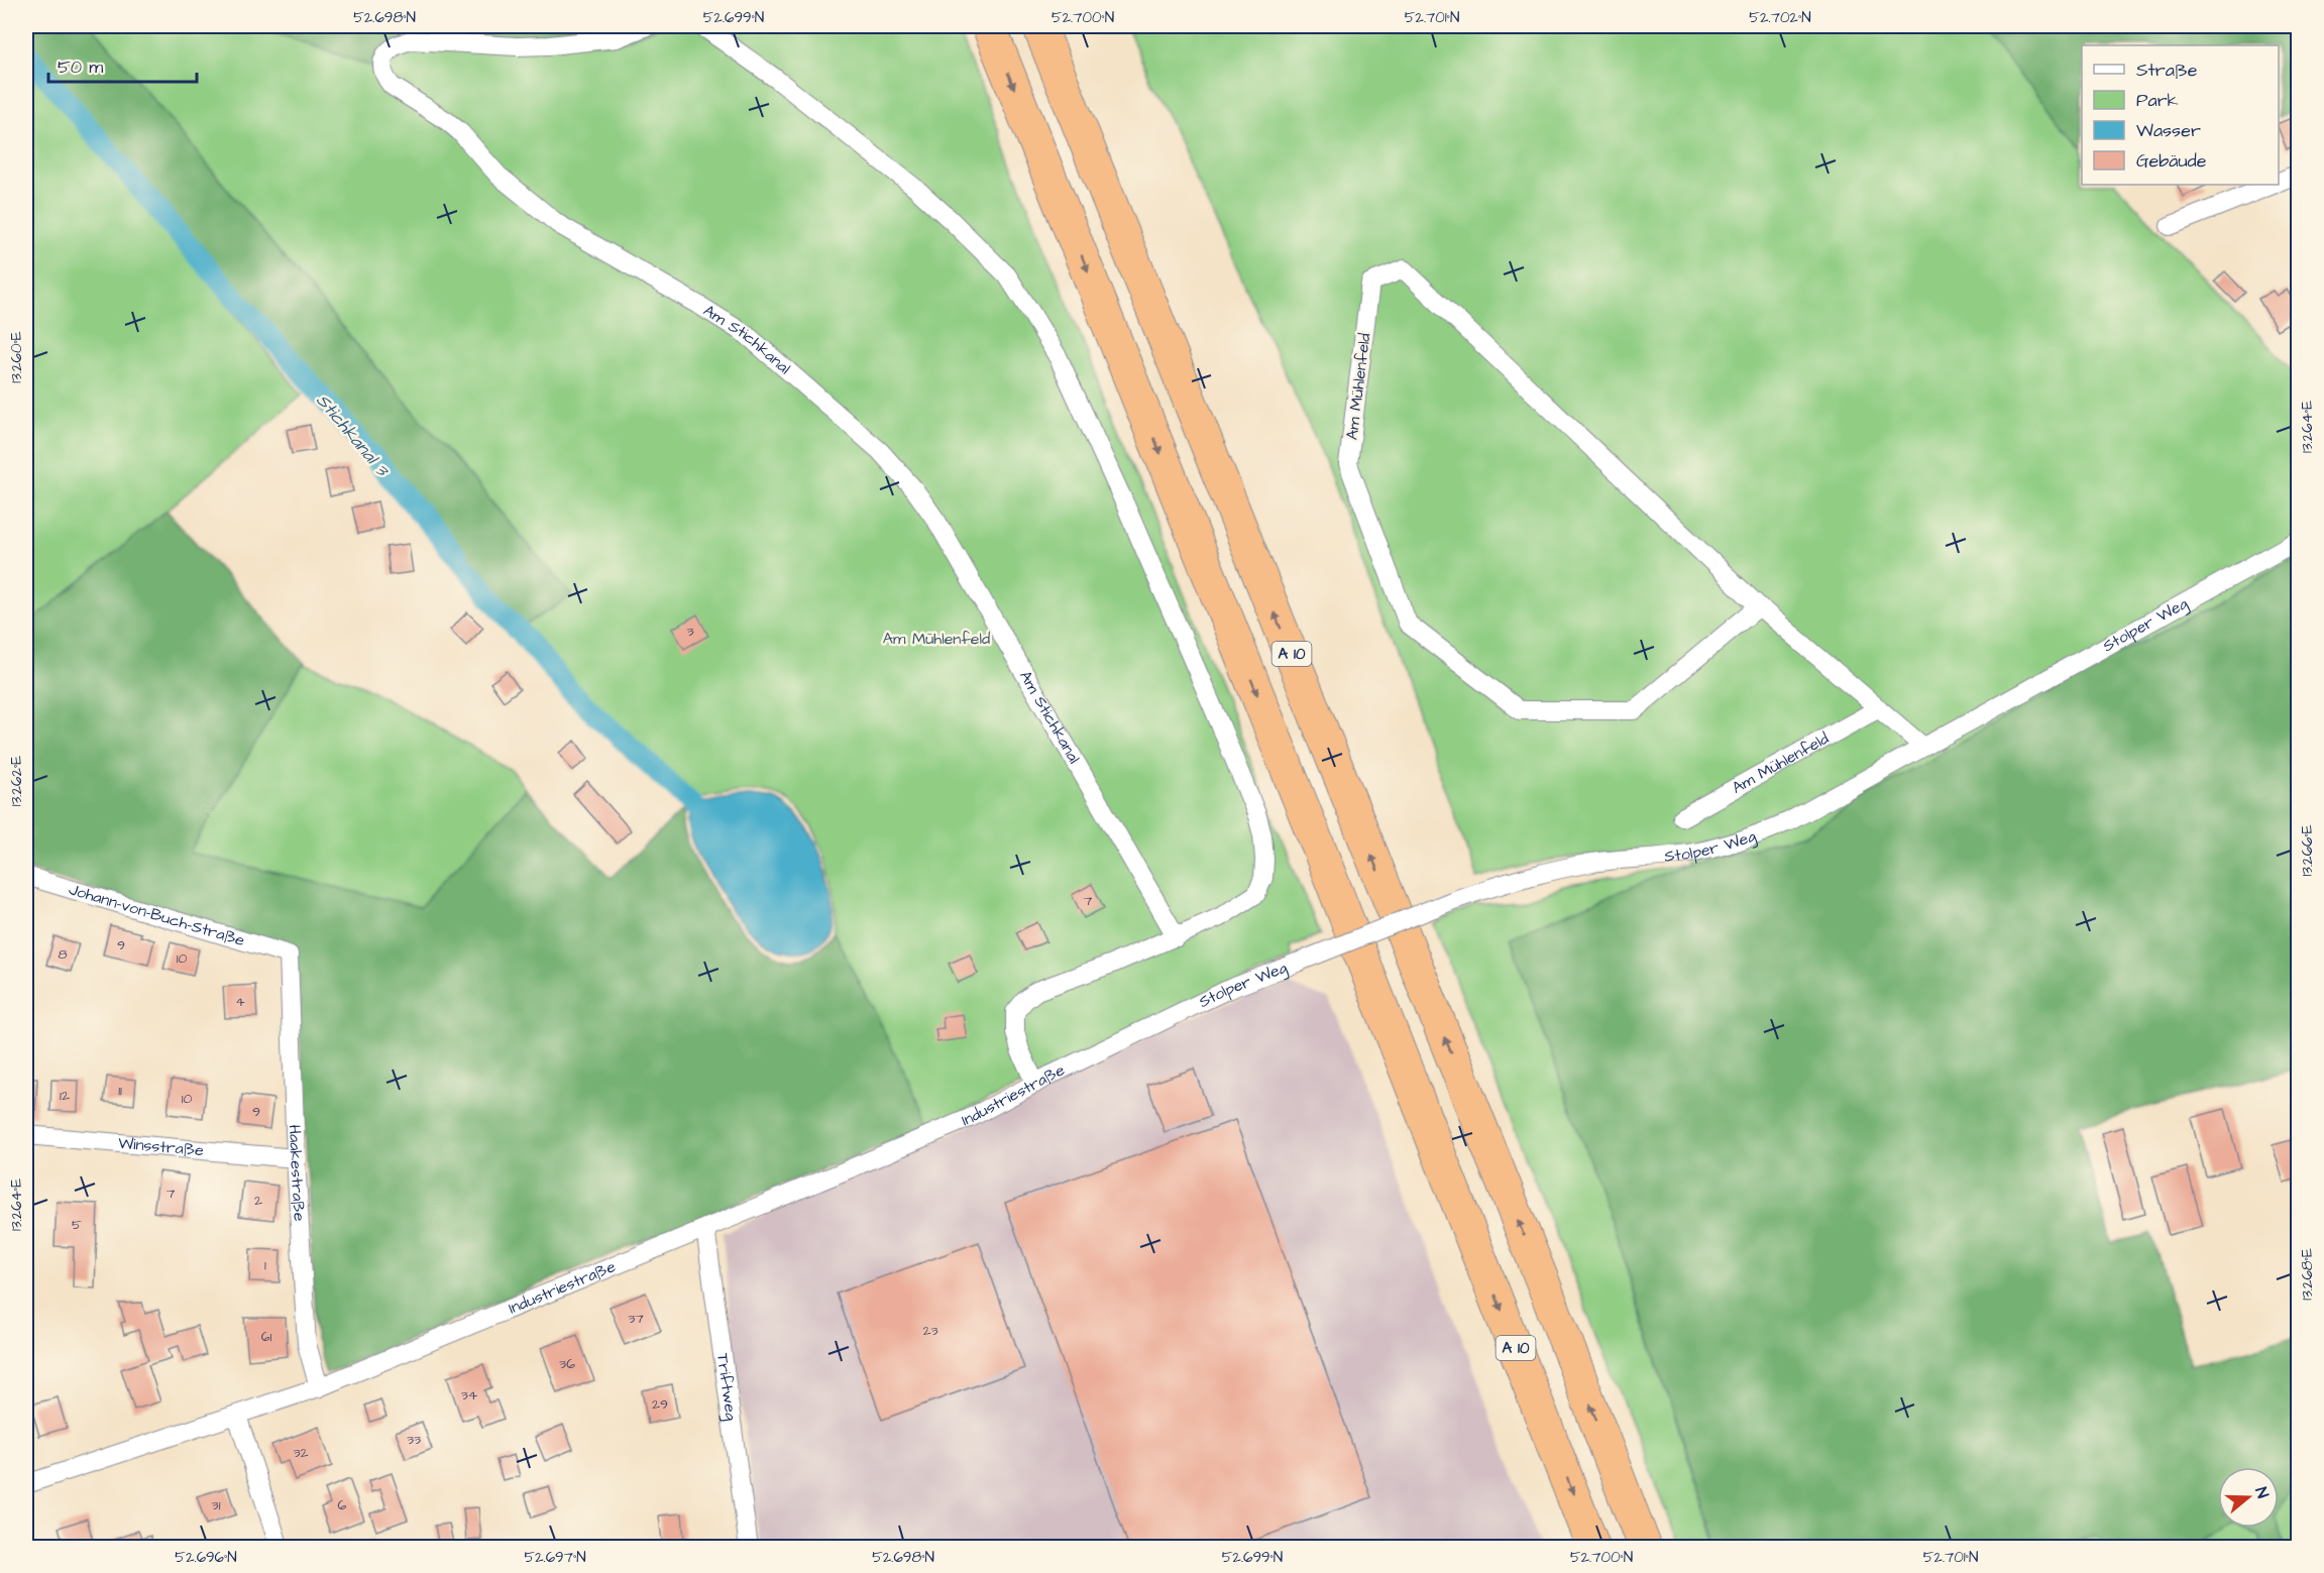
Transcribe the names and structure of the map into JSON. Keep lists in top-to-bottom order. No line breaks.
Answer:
{"streets":{"highway":["A 10"],"street":["Am Stichkanal","Am Mühlenfeld","Stolper Weg","Johann-von-Buch-Straße","Industriestraße","Winsstraße","Haakestraße","Triftweg"]},"crossings":[["Am Mühlenfeld","Stolper Weg"],["Stolper Weg","Industriestraße"],["Johann-von-Buch-Straße","Haakestraße"],["Industriestraße","Haakestraße"],["Industriestraße","Triftweg"],["Winsstraße","Haakestraße"]],"water":["Stichkanal 3"],"parks":["Am Mühlenfeld"],"house_numbers":["3","7","9","8","10","4","11","12","10","9","7","2","5","1","37","23","61","36","34","29","33","32","31","6"],"legend":["Straße","Park","Wasser","Gebäude"],"scale_bar":"50 m","north":"right","coordinates":["52.698°N","52.699°N","52.700°N","52.701°N","52.702°N","13.260°E","13.264°E","13.262°E","13.266°E","13.268°E","52.696°N","52.697°N"]}
